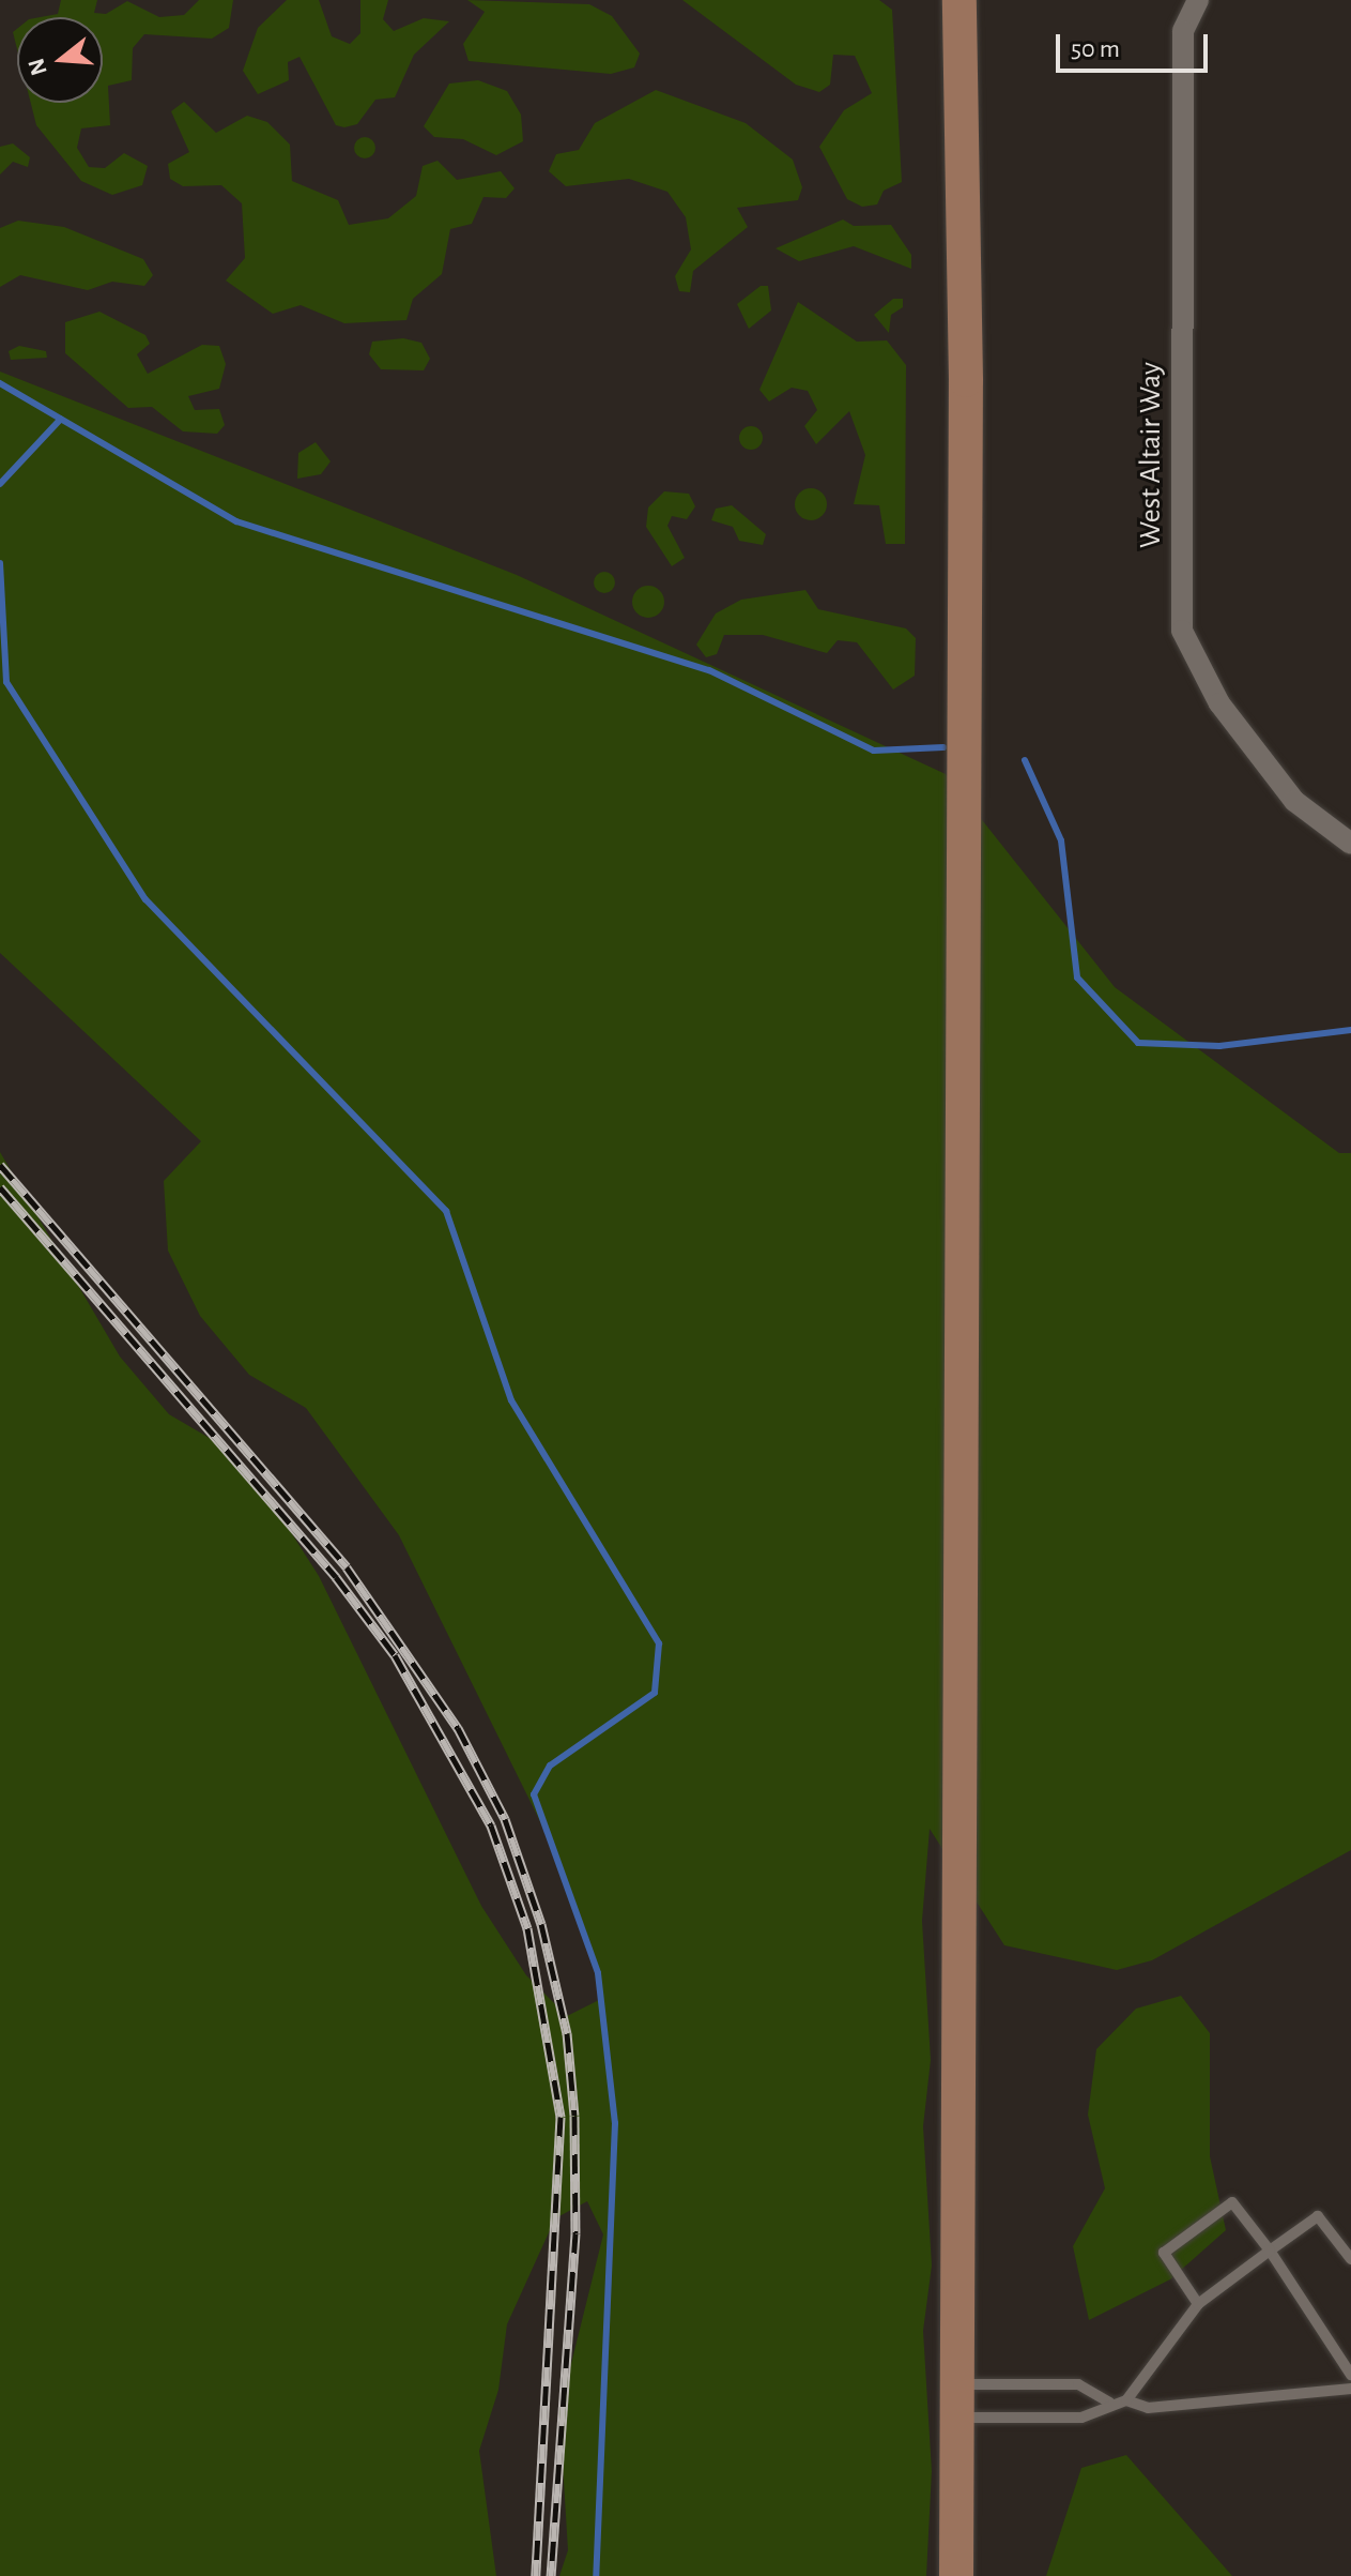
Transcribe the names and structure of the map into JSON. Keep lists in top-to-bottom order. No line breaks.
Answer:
{"streets":{"street":["West Altair Way"]},"scale_bar":"50 m","north":"left"}
